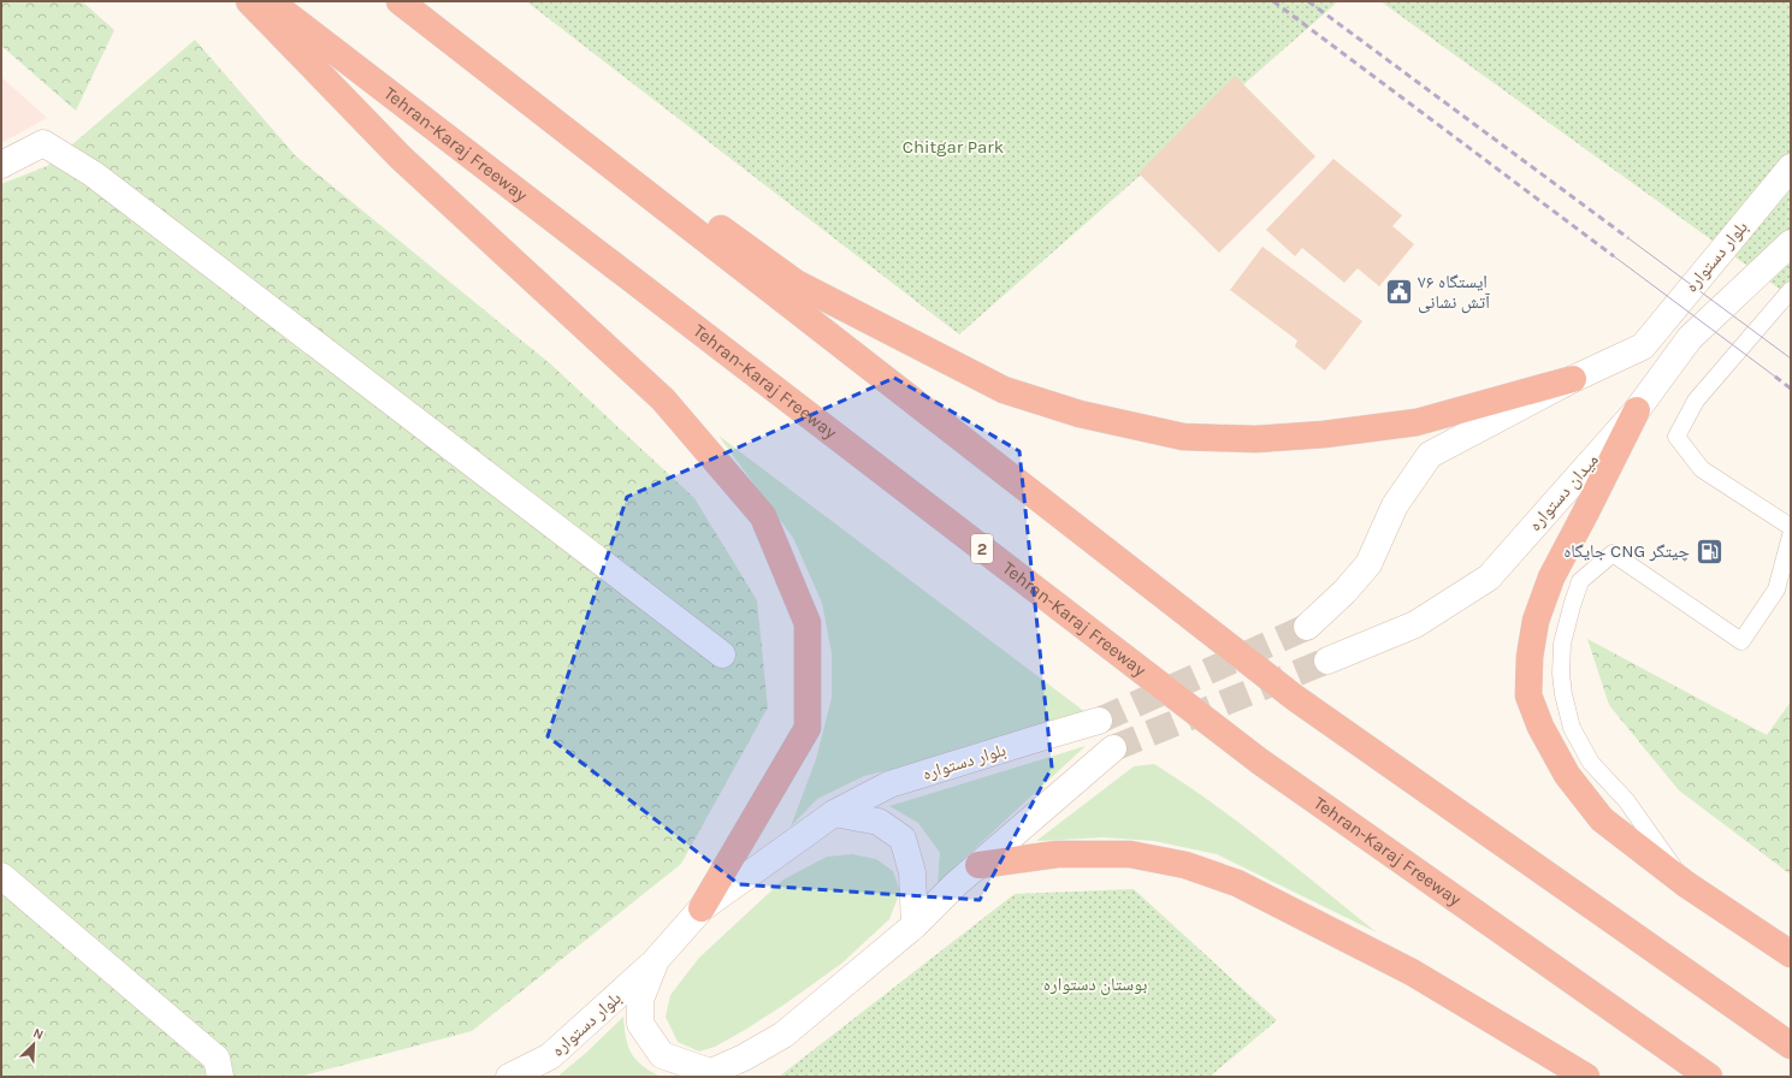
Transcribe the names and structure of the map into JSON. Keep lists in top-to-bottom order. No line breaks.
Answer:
{"streets":{"highway":["Tehran-Karaj Freeway","2"],"main road":["بلوار دستواره","میدان دستواره"]},"crossings":[["بلوار دستواره","میدان دستواره"]],"parks":["Chitgar Park","بوستان دستواره"],"places":{"public building":["ایستگاه ۷۶ آتش نشانی"],"fuel station":["جایگاه CNG چیتگر"]},"north":"top right"}
